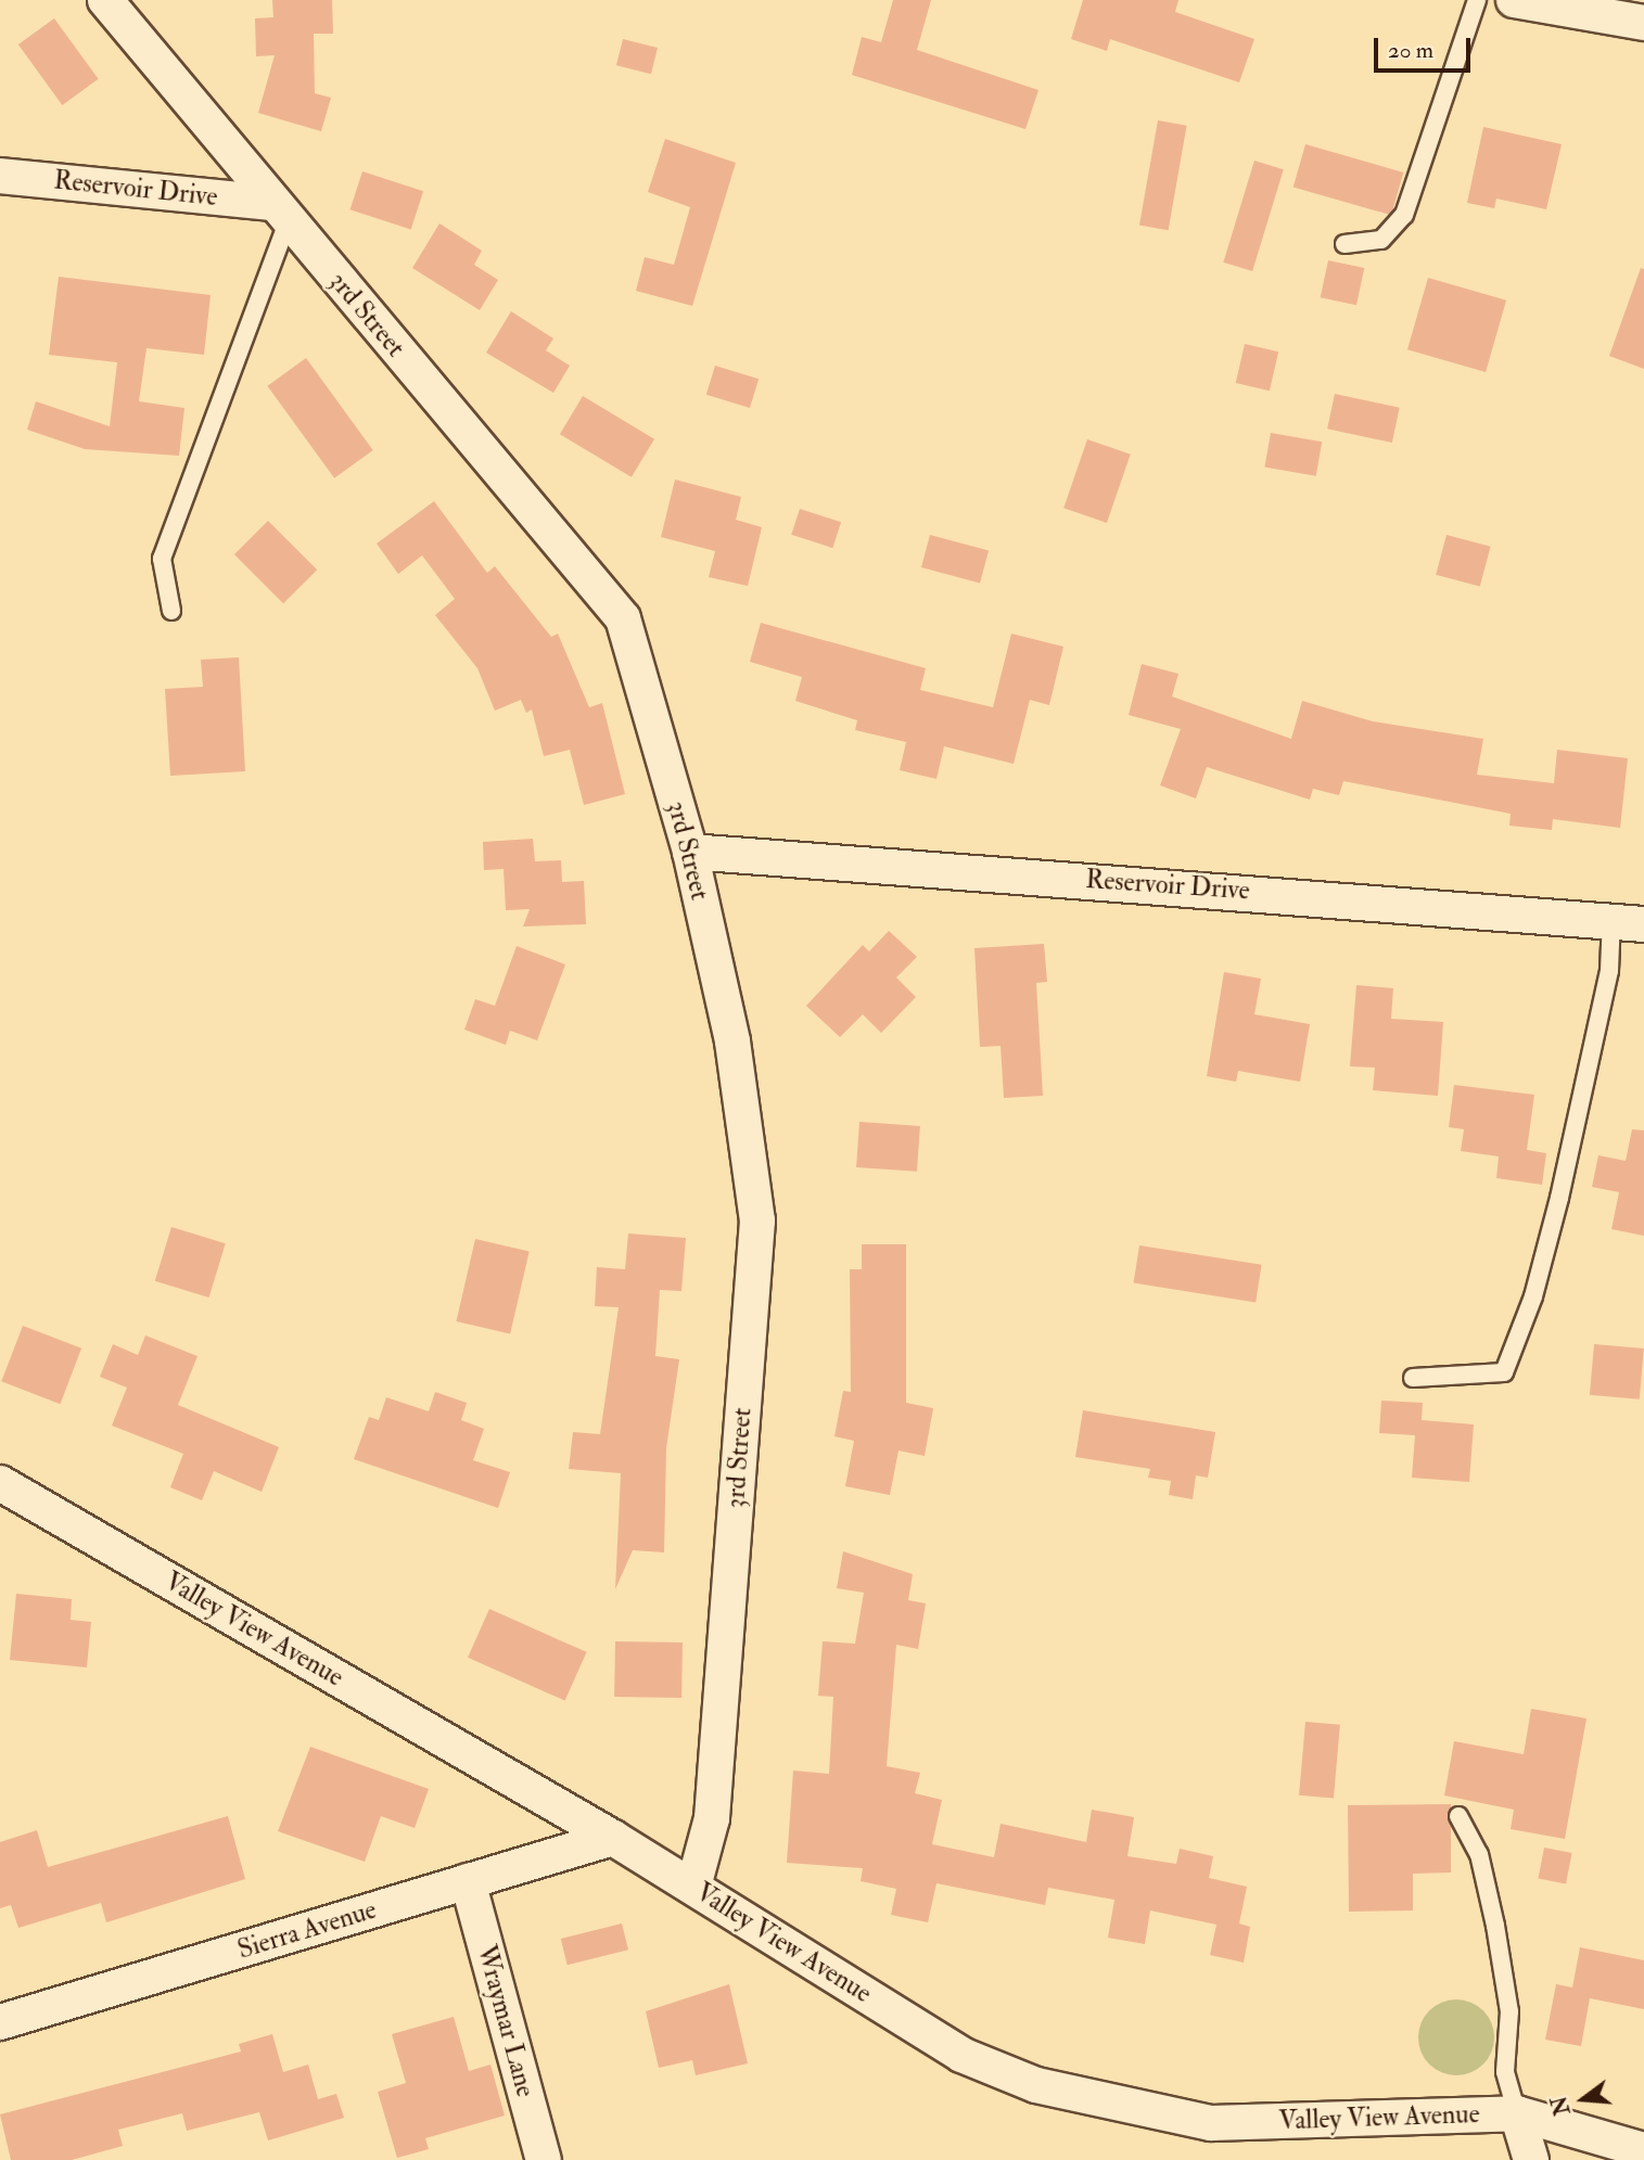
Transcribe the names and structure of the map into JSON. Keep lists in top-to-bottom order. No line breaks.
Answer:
{"streets":{"street":["Reservoir Drive","3rd Street","Valley View Avenue","Sierra Avenue","Wraymar Lane"]},"crossings":[["Reservoir Drive","3rd Street"],["3rd Street","Valley View Avenue"],["Valley View Avenue","Sierra Avenue"],["Sierra Avenue","Wraymar Lane"]],"scale_bar":"20 m","north":"left"}
